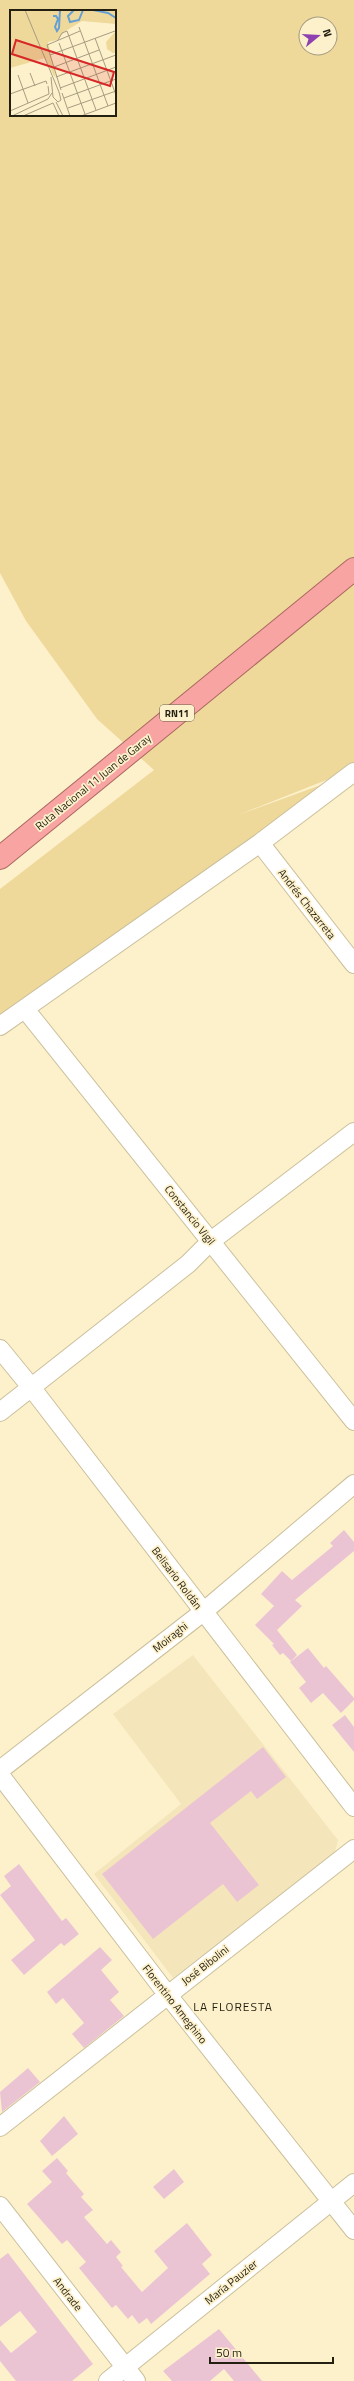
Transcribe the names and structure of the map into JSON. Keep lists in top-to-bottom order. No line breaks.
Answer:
{"streets":{"highway":["RN11","Ruta Nacional 11 Juan de Garay"],"street":["Andrés Chazarreta","Constancio Vigil","Belisario Roldán","Moiraghi","José Bibolini","Florentino Ameghino","María Pauzier","Andrade"]},"crossings":[["Belisario Roldán","Moiraghi"],["José Bibolini","Florentino Ameghino"],["Florentino Ameghino","María Pauzier"],["María Pauzier","Andrade"]],"districts":["LA FLORESTA"],"scale_bar":"50 m","north":"right"}
